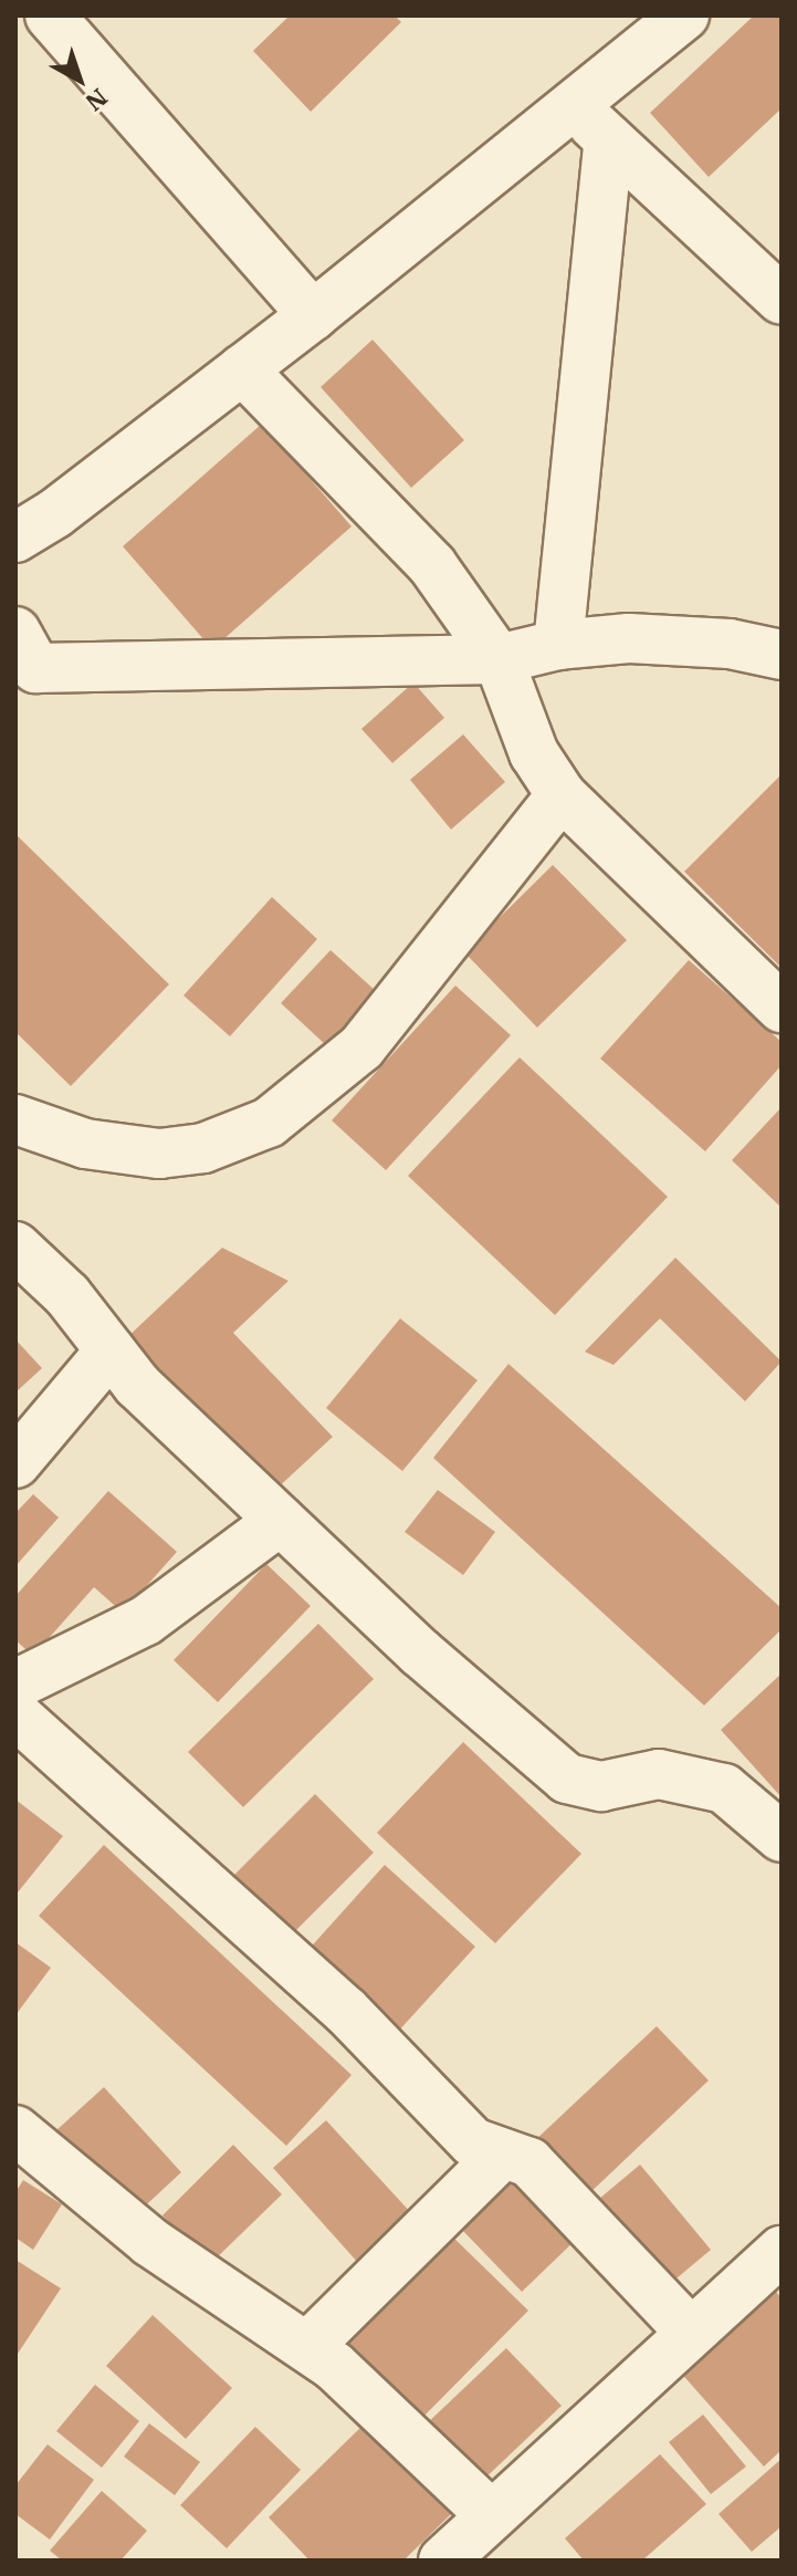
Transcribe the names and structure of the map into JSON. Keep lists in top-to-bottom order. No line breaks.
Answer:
{"north":"bottom right"}
